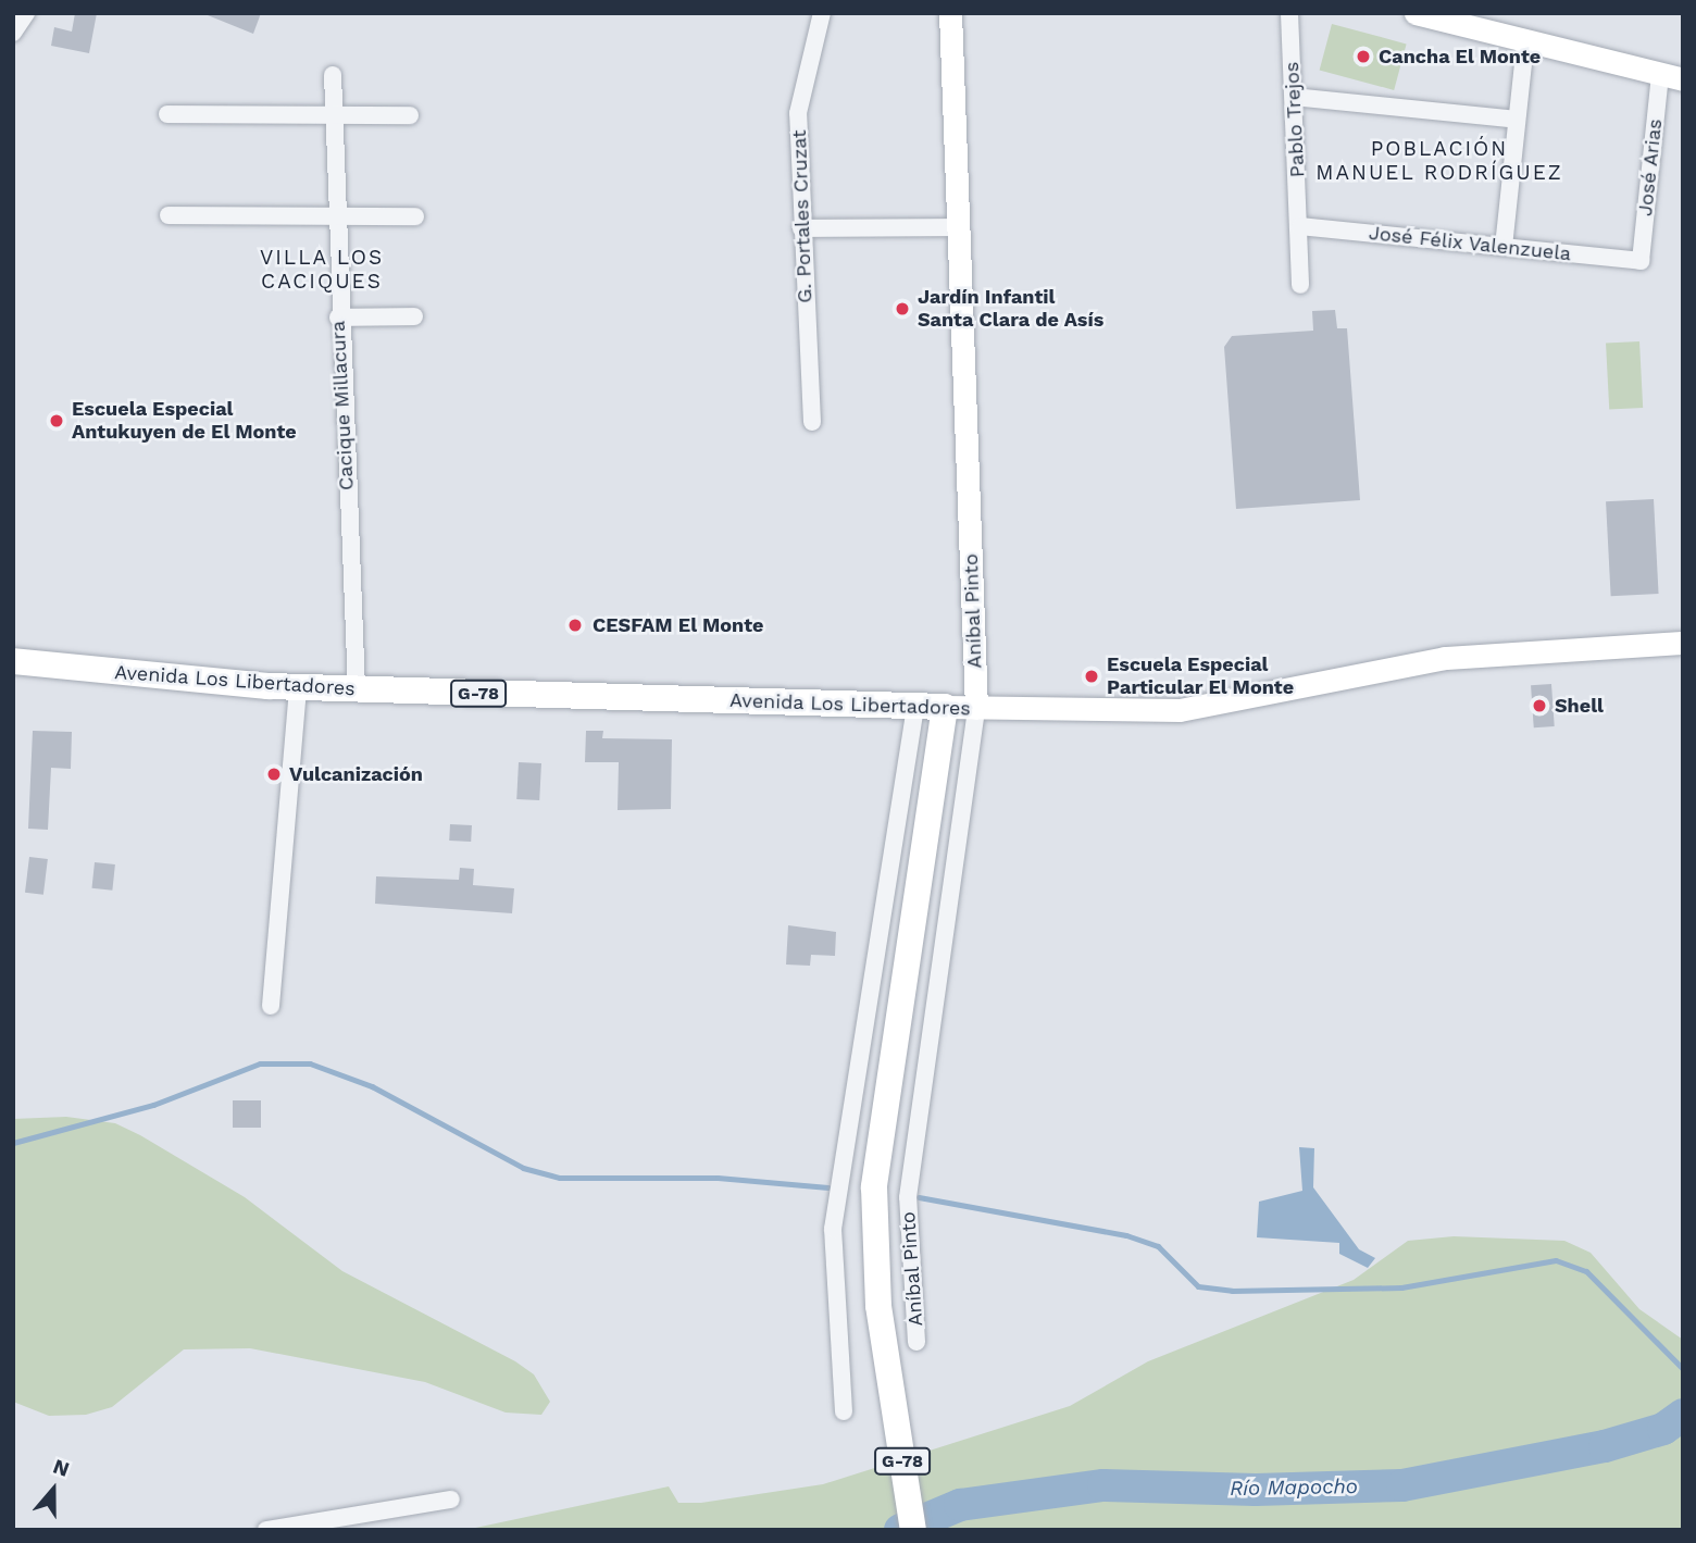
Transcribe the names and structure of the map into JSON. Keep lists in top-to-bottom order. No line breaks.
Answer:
{"streets":{"main road":["Aníbal Pinto","Avenida Los Libertadores","G-78"],"street":["Pablo Trejos","José Arias","G. Portales Cruzat","José Félix Valenzuela","Cacique Millacura"]},"crossings":[["Pablo Trejos","José Félix Valenzuela"],["José Arias","José Félix Valenzuela"],["Cacique Millacura","Avenida Los Libertadores"],["Aníbal Pinto","Avenida Los Libertadores"]],"districts":["POBLACIÓN MANUEL RODRÍGUEZ","VILLA LOS CACIQUES"],"water":["Río Mapocho"],"places":["Cancha El Monte","Jardín Infantil Santa Clara de Asís","Escuela Especial Antukuyen de El Monte","CESFAM El Monte","Escuela Especial Particular El Monte","Shell","Vulcanización"],"north":"top"}
